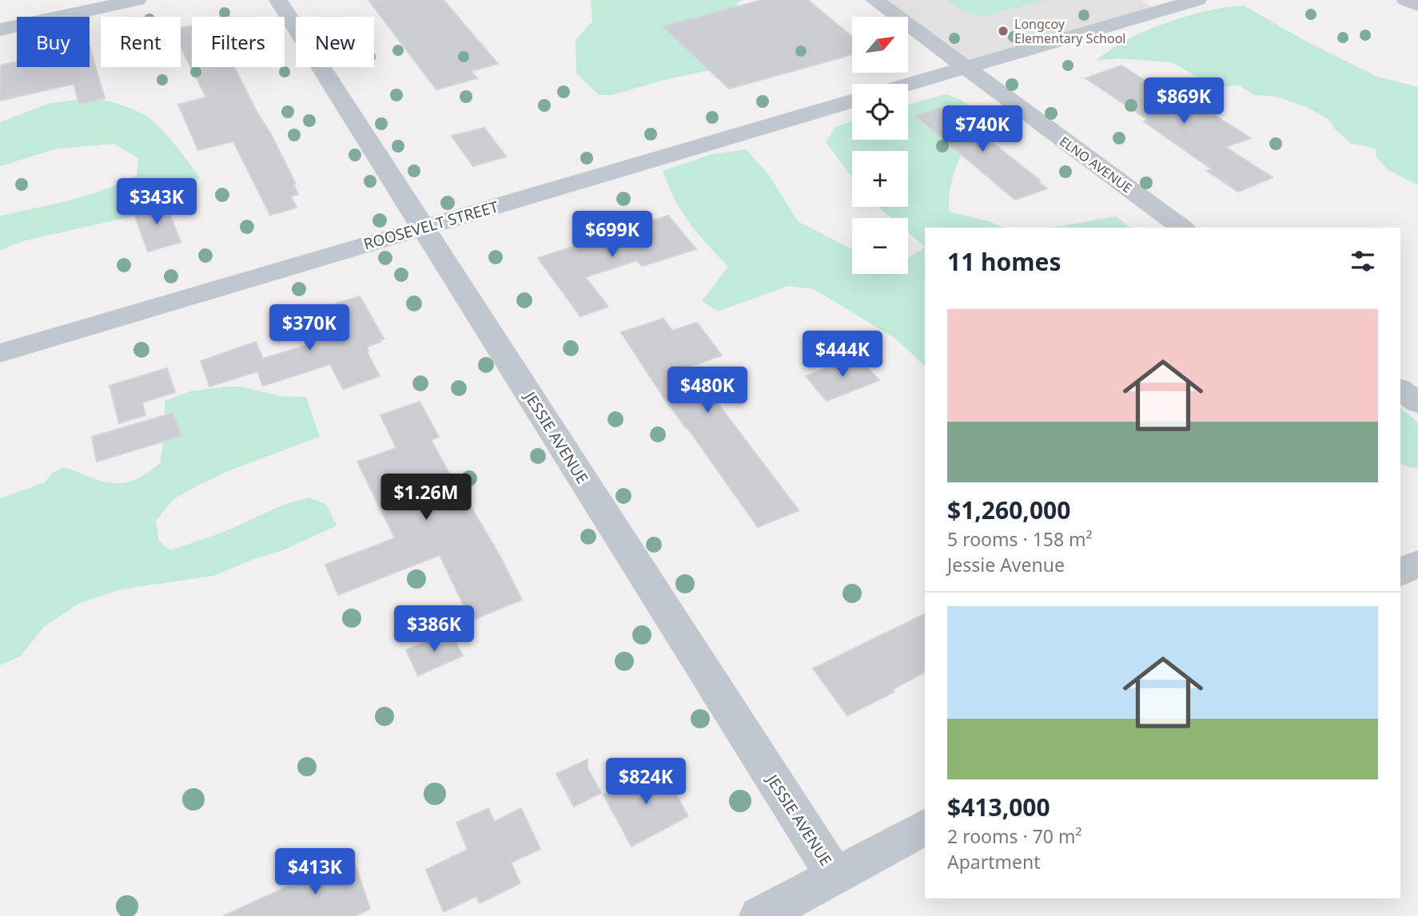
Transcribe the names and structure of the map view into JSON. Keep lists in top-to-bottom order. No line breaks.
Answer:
{"streets":{"street":["ELNO AVENUE","ROOSEVELT STREET","JESSIE AVENUE"]},"crossings":[["ROOSEVELT STREET","JESSIE AVENUE"]],"places":["Longcoy Elementary School"],"north":"top right","page":{"map_buttons":["+","−"],"chip":["Buy","Rent","Filters","New"],"price":["$869K","$740K","$343K","$699K","$370K","$444K","$480K","$1.26M","$386K","$824K","$413K"],"heading":"11 homes","list":[{"name":"$1,260,000","note":"5 rooms · 158 m² · Jessie Avenue"},{"name":"$413,000","note":"2 rooms · 70 m² · Apartment"}]}}
